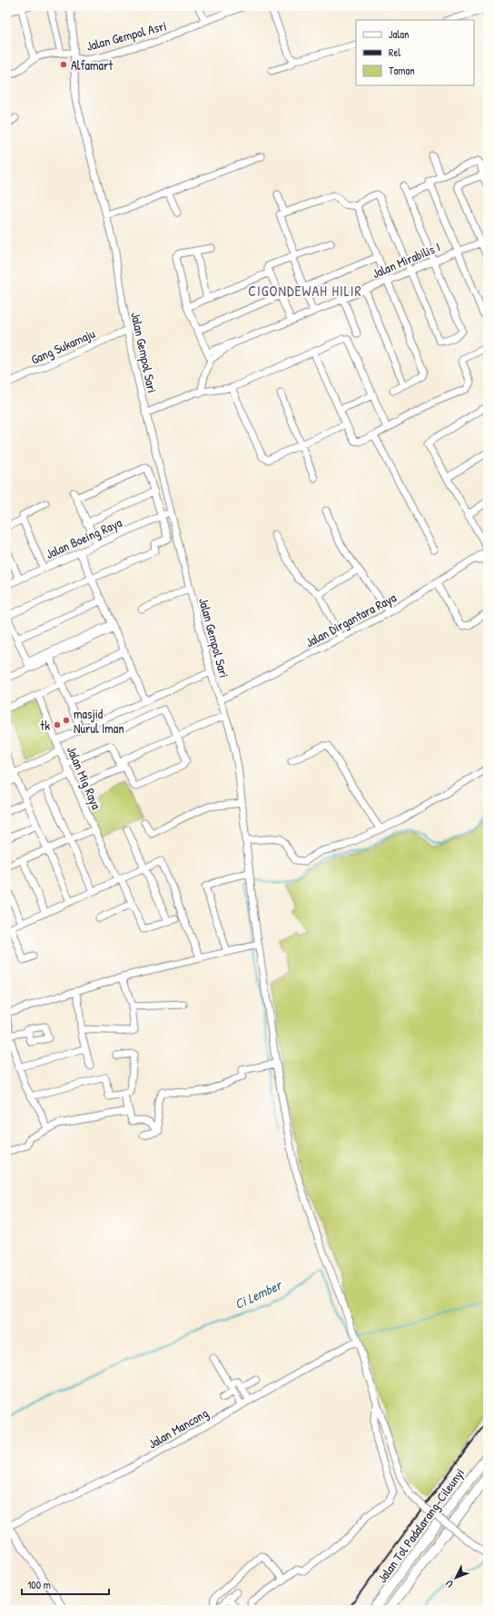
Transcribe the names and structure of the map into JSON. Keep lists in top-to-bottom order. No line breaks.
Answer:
{"streets":{"highway":["Jalan Tol Padalarang–Cileunyi"],"street":["Jalan Gempol Asri","Jalan Mirabilis I","Gang Sukamaju","Jalan Gempol Sari","Jalan Boeing Raya","Jalan Dirgantara Raya","Jalan Mig Raya","Jalan Mancong"]},"crossings":[["Jalan Gempol Asri","Jalan Gempol Sari"],["Gang Sukamaju","Jalan Gempol Sari"],["Jalan Gempol Sari","Jalan Boeing Raya"],["Jalan Gempol Sari","Jalan Dirgantara Raya"],["Jalan Gempol Sari","Jalan Mancong"]],"districts":["CIGONDEWAH HILIR"],"water":["Ci Lember"],"places":["Alfamart","masjid Nurul Iman","tk"],"legend":["Jalan","Rel","Taman"],"scale_bar":"100 m","north":"bottom left"}
